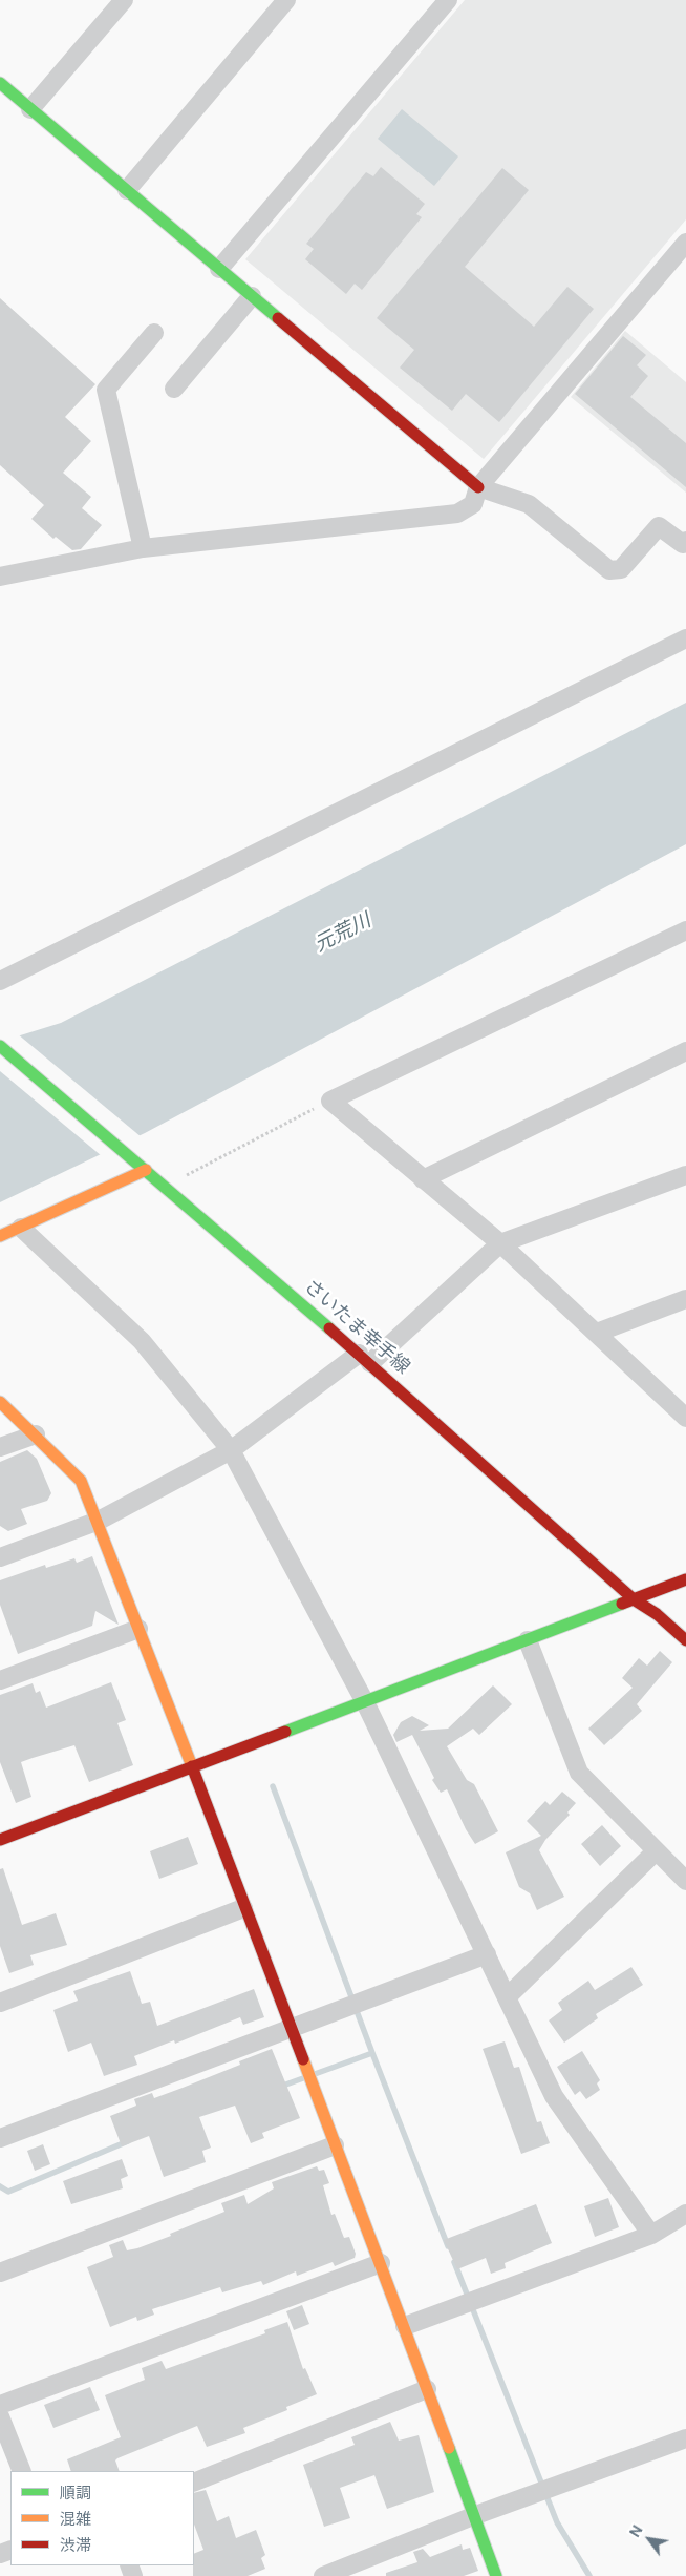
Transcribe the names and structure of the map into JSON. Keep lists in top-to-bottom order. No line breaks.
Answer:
{"streets":{"street":["さいたま幸手線"]},"water":["元荒川"],"legend":["順調","混雑","渋滞"],"north":"top left"}
